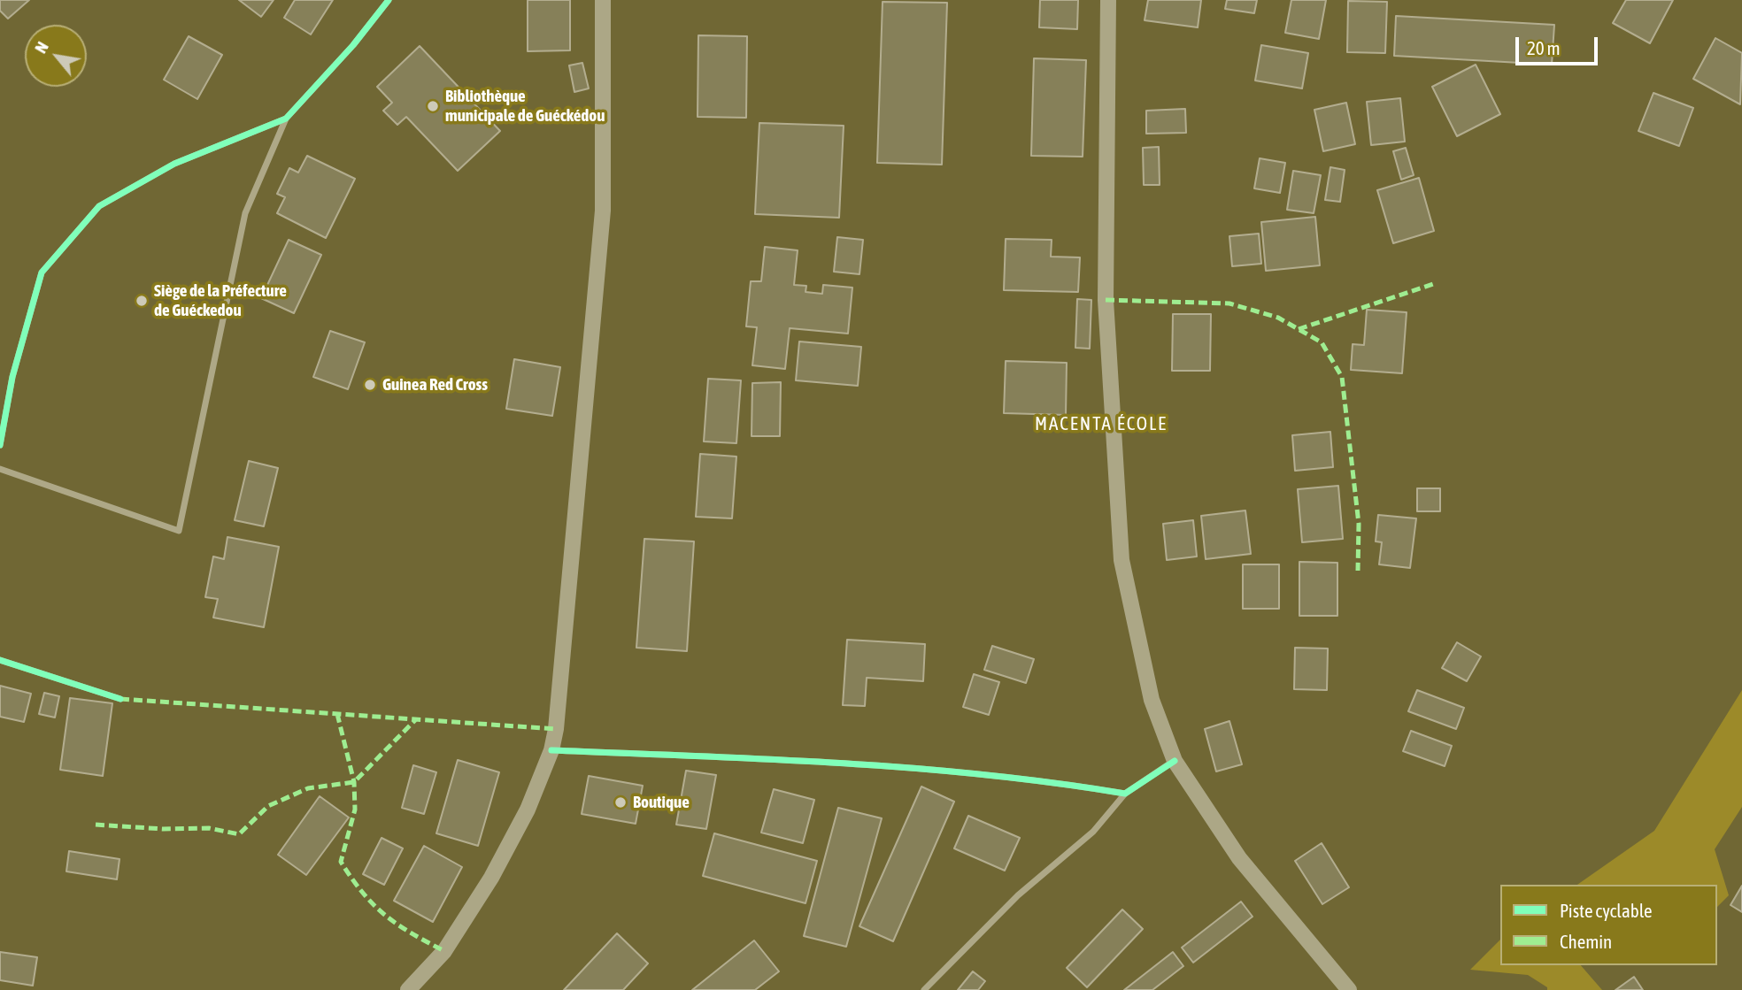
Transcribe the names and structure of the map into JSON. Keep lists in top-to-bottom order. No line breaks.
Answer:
{"districts":["MACENTA ÉCOLE"],"places":["Bibliothèque municipale de Guéckédou","Siège de la Préfecture de Guéckedou","Guinea Red Cross","Boutique"],"legend":["Piste cyclable","Chemin"],"scale_bar":"20 m","north":"top left"}
